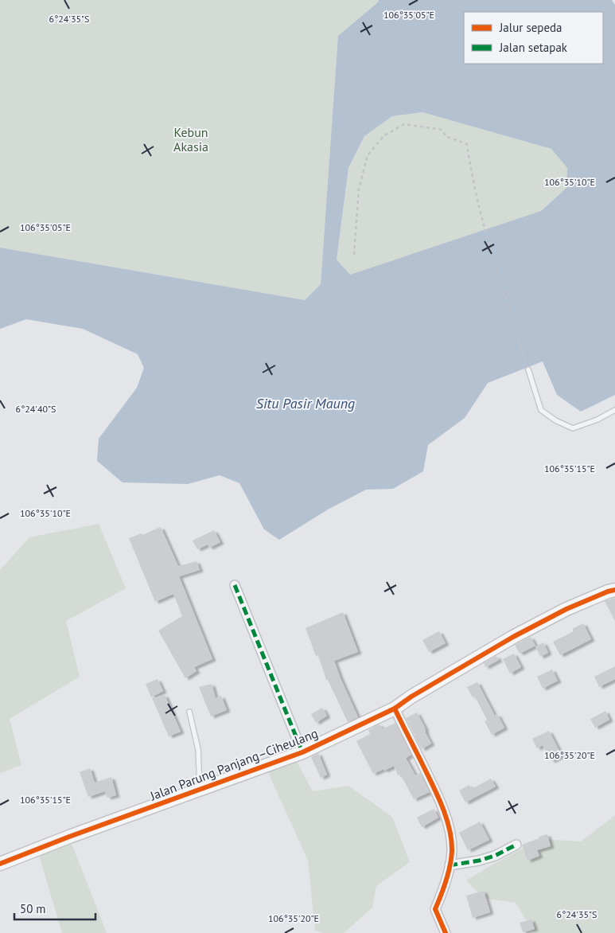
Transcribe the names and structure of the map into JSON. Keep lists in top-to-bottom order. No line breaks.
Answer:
{"streets":{"street":["Jalan Parung Panjang–Ciheulang"]},"water":["Situ Pasir Maung"],"parks":["Kebun Akasia"],"legend":["Jalur sepeda","Jalan setapak"],"scale_bar":"50 m","coordinates":["106°35'05\"E","6°24'35\"S","106°35'10\"E","6°24'40\"S","106°35'15\"E","106°35'20\"E"]}
